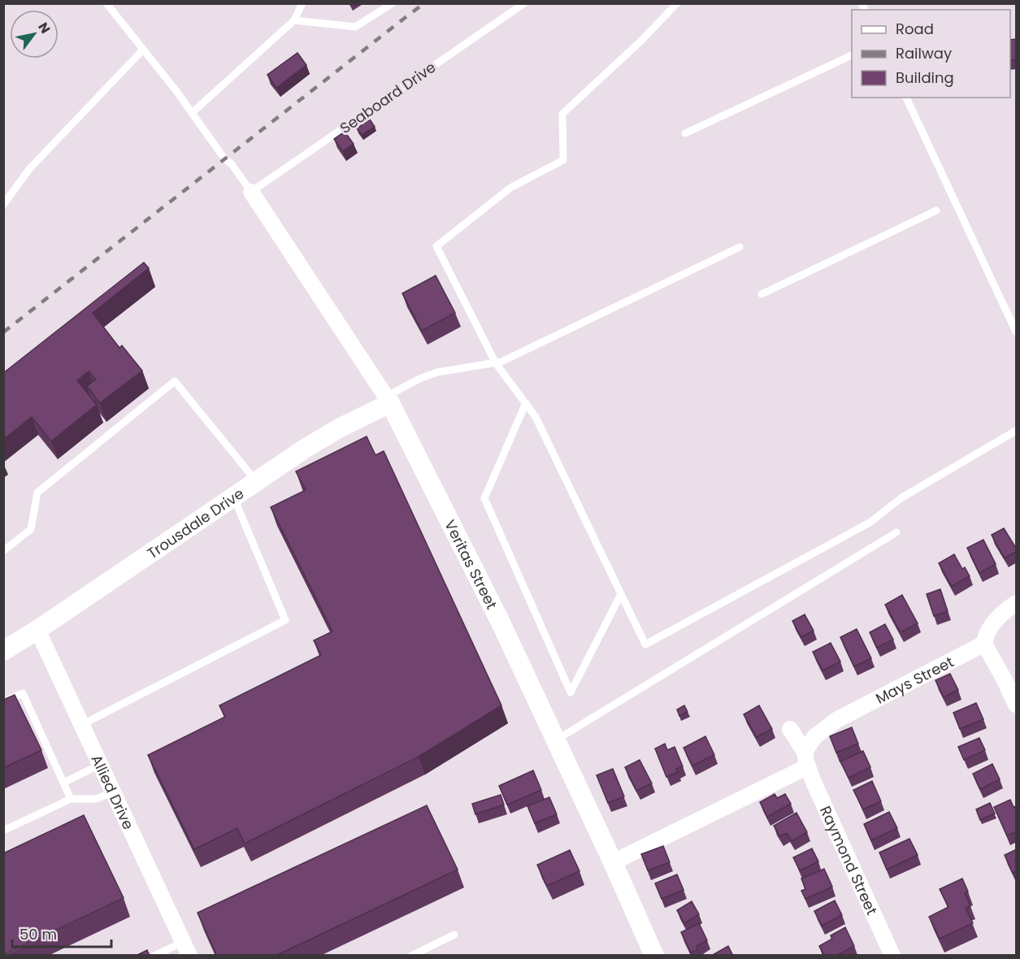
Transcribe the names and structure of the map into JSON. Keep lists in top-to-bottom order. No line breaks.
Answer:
{"streets":{"street":["Trousdale Drive","Veritas Street","Mays Street","Allied Drive","Raymond Street"],"lane":["Seaboard Drive"]},"crossings":[["Seaboard Drive","Veritas Street"],["Trousdale Drive","Veritas Street"],["Trousdale Drive","Allied Drive"],["Veritas Street","Mays Street"],["Mays Street","Raymond Street"]],"legend":["Road","Railway","Building"],"scale_bar":"50 m","north":"top right"}
